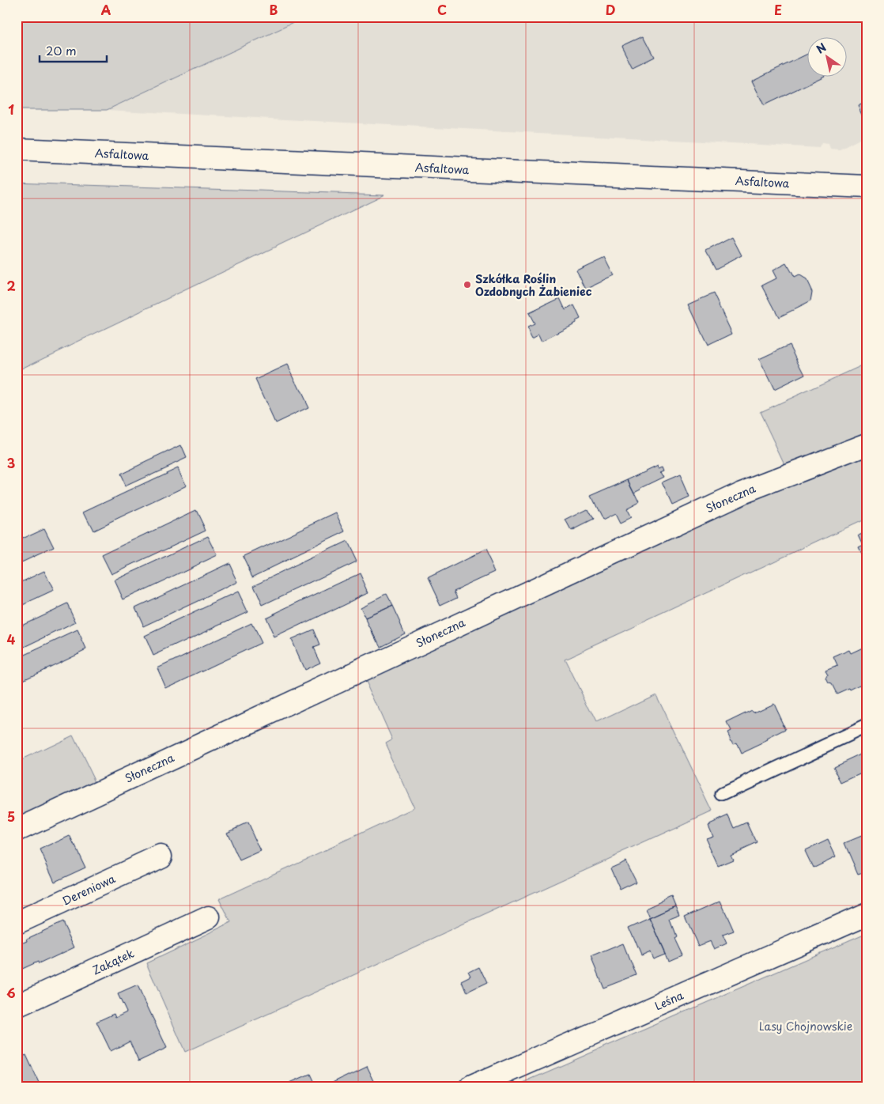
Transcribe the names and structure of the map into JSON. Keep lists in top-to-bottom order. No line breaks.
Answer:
{"streets":{"street":["Asfaltowa","Słoneczna","Dereniowa","Zakątek","Leśna"]},"parks":["Lasy Chojnowskie"],"places":["Szkółka Roślin Ozdobnych Żabieniec"],"scale_bar":"20 m","north":"top left","grid":{"columns":["A","B","C","D","E"],"rows":["1","2","3","4","5","6"]}}
